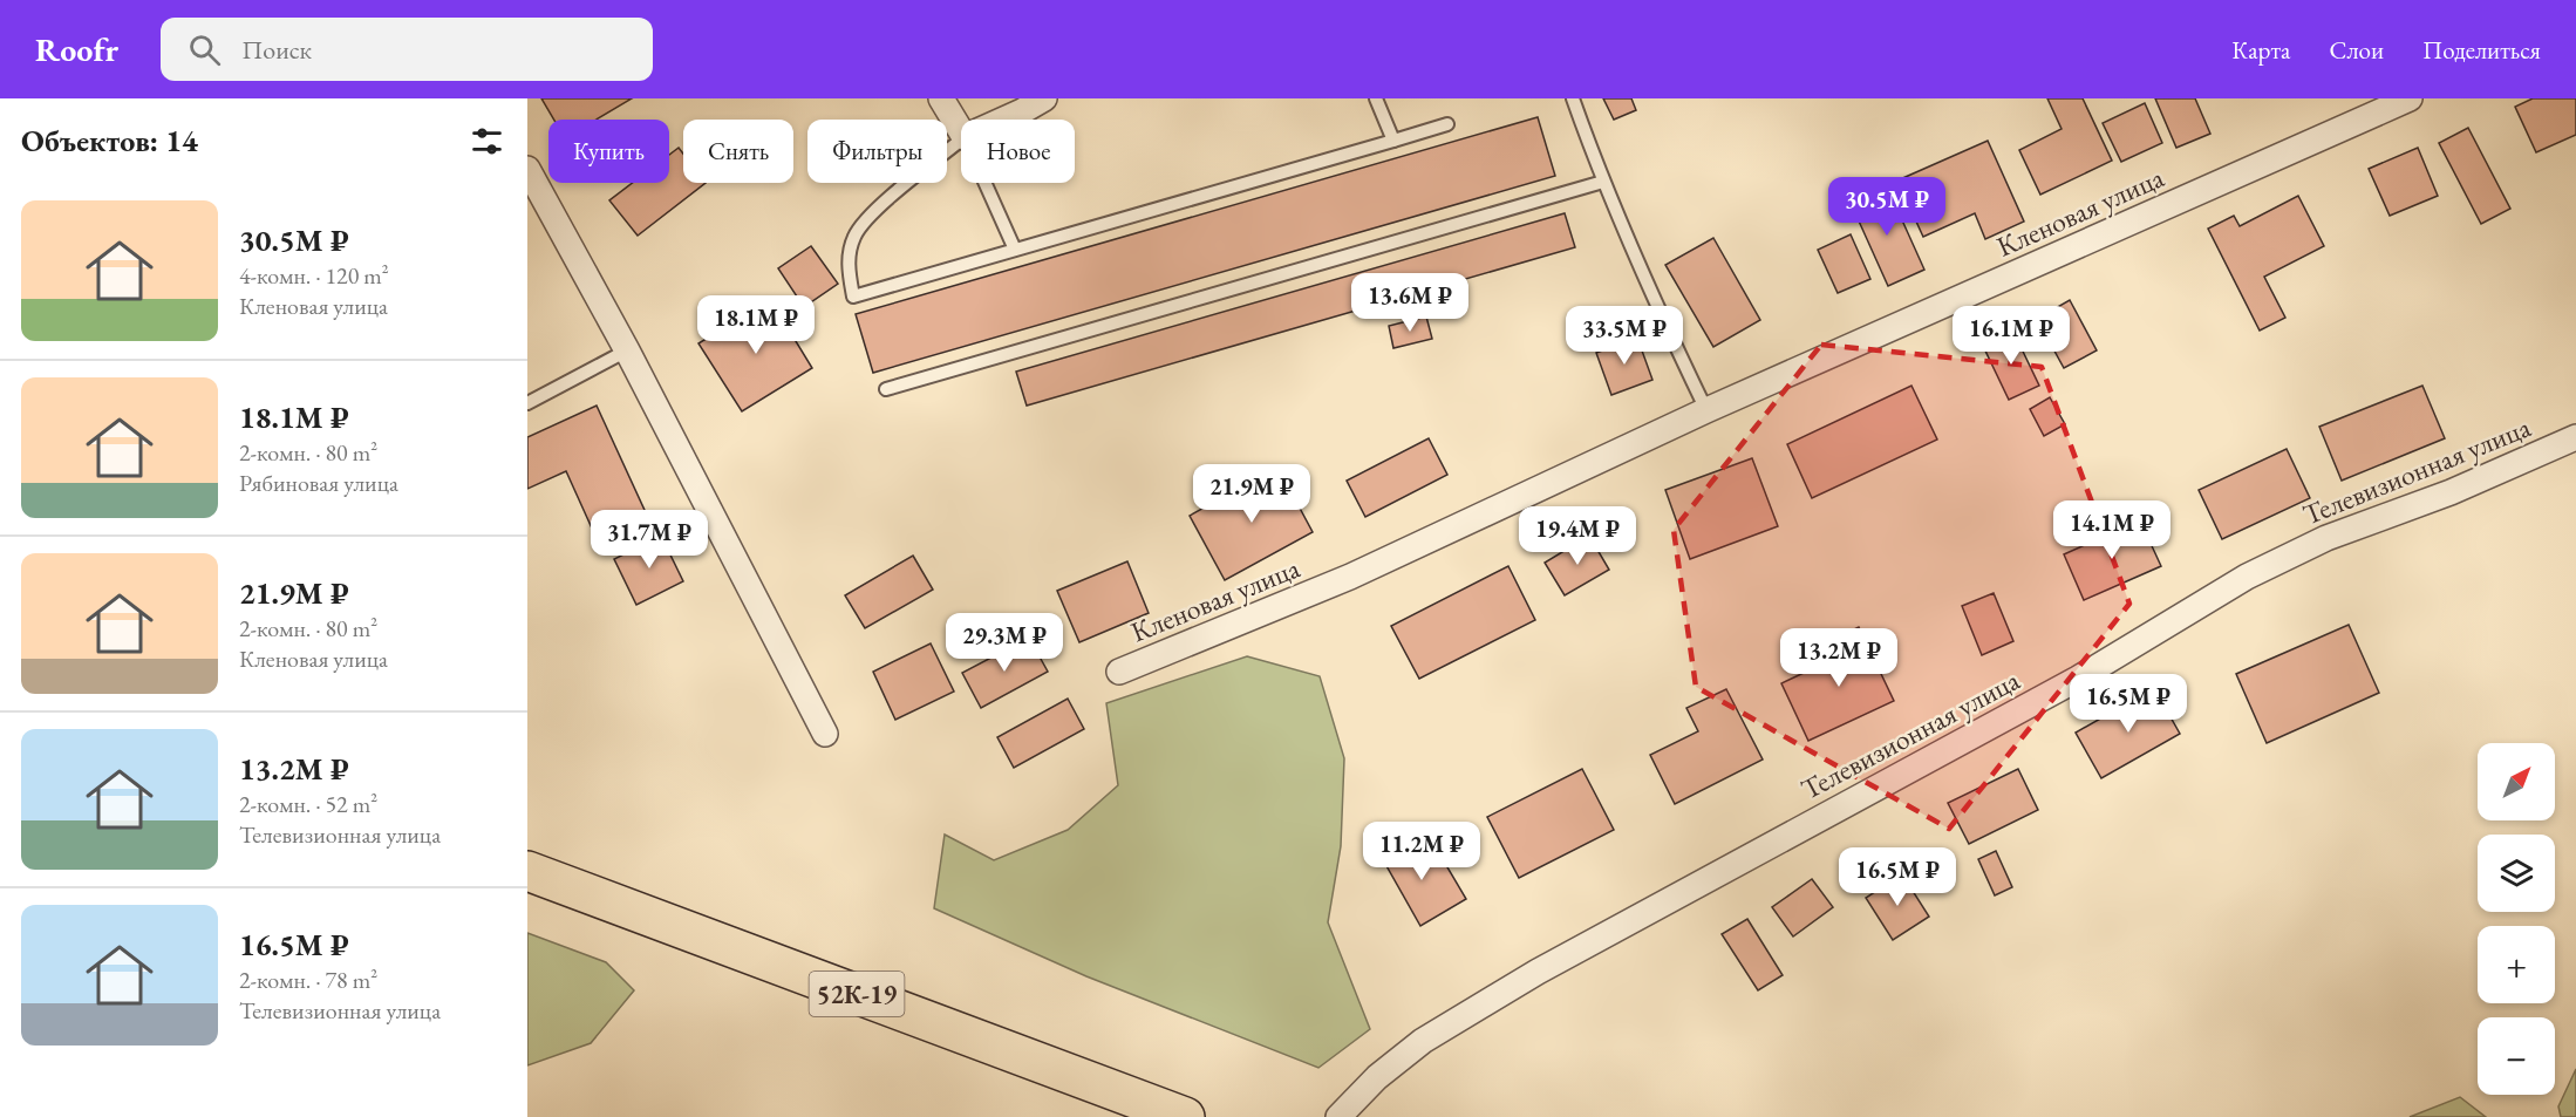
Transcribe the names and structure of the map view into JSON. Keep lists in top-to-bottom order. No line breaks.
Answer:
{"streets":{"main road":["52К-19"],"street":["Кленовая улица","Телевизионная улица"]},"north":"top right","page":{"header":"Roofr","search":"Поиск","nav":["Карта","Слои","Поделиться"],"heading":"Объектов: 14","chip":["Купить","Снять","Фильтры","Новое"],"price":["30.5M ₽","13.6M ₽","18.1M ₽","33.5M ₽","16.1M ₽","21.9M ₽","14.1M ₽","19.4M ₽","31.7M ₽","29.3M ₽","13.2M ₽","16.5M ₽","11.2M ₽","16.5M ₽"],"list":[{"name":"30.5M ₽","note":"4-комн. · 120 m² · Кленовая улица"},{"name":"18.1M ₽","note":"2-комн. · 80 m² · Рябиновая улица"},{"name":"21.9M ₽","note":"2-комн. · 80 m² · Кленовая улица"},{"name":"13.2M ₽","note":"2-комн. · 52 m² · Телевизионная улица"},{"name":"16.5M ₽","note":"2-комн. · 78 m² · Телевизионная улица"}],"map_buttons":["+","−"]}}
